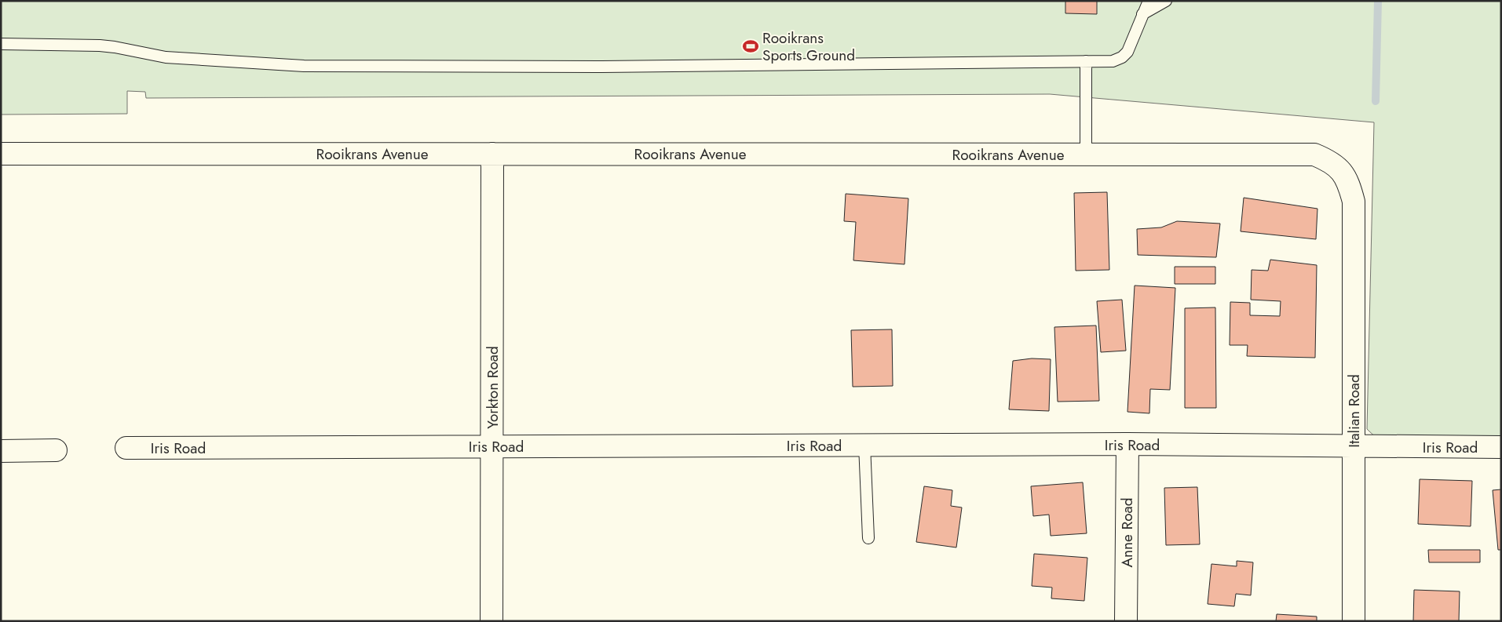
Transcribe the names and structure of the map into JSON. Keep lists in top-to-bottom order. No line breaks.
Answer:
{"streets":{"street":["Rooikrans Avenue","Yorkton Road","Italian Road","Iris Road","Anne Road"]},"crossings":[["Rooikrans Avenue","Yorkton Road"],["Rooikrans Avenue","Italian Road"],["Yorkton Road","Iris Road"],["Italian Road","Iris Road"],["Iris Road","Anne Road"]],"places":{"sports":["Rooikrans Sports Ground"]}}
